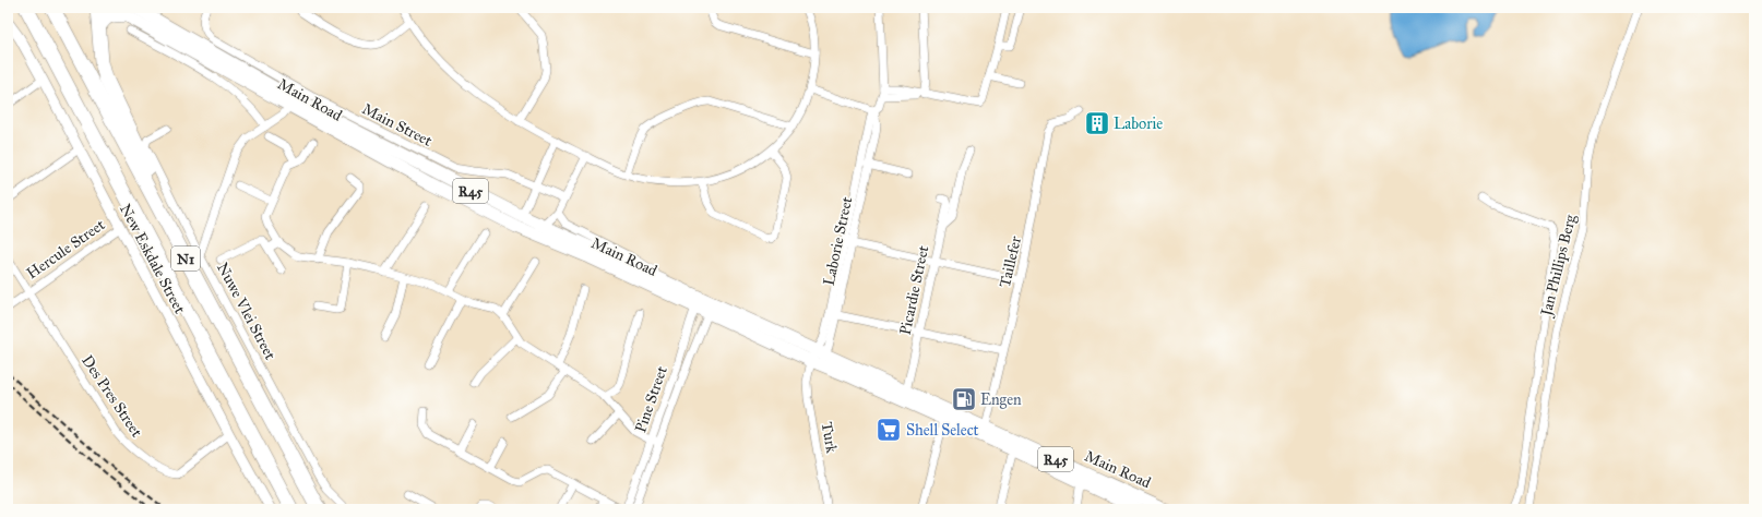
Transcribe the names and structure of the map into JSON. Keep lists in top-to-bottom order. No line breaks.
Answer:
{"streets":{"highway":["N1"],"main road":["Main Road","R45"],"street":["Main Street","Laborie Street","Hercule Street","New Eskdale Street","Taillefer","Jan Phillips Berg","Picardie Street","Nuwe Vlei Street","Des Pres Street","Pine Street","Turk"]},"crossings":[["Main Road","Laborie Street"],["Main Road","Taillefer"],["Main Road","Picardie Street"],["Main Road","Pine Street"],["Main Road","Turk"],["Laborie Street","Turk"],["Hercule Street","New Eskdale Street"],["Hercule Street","Des Pres Street"],["New Eskdale Street","Des Pres Street"]],"places":{"building":["Laborie"],"fuel station":["Engen"],"supermarket":["Shell Select"]}}
